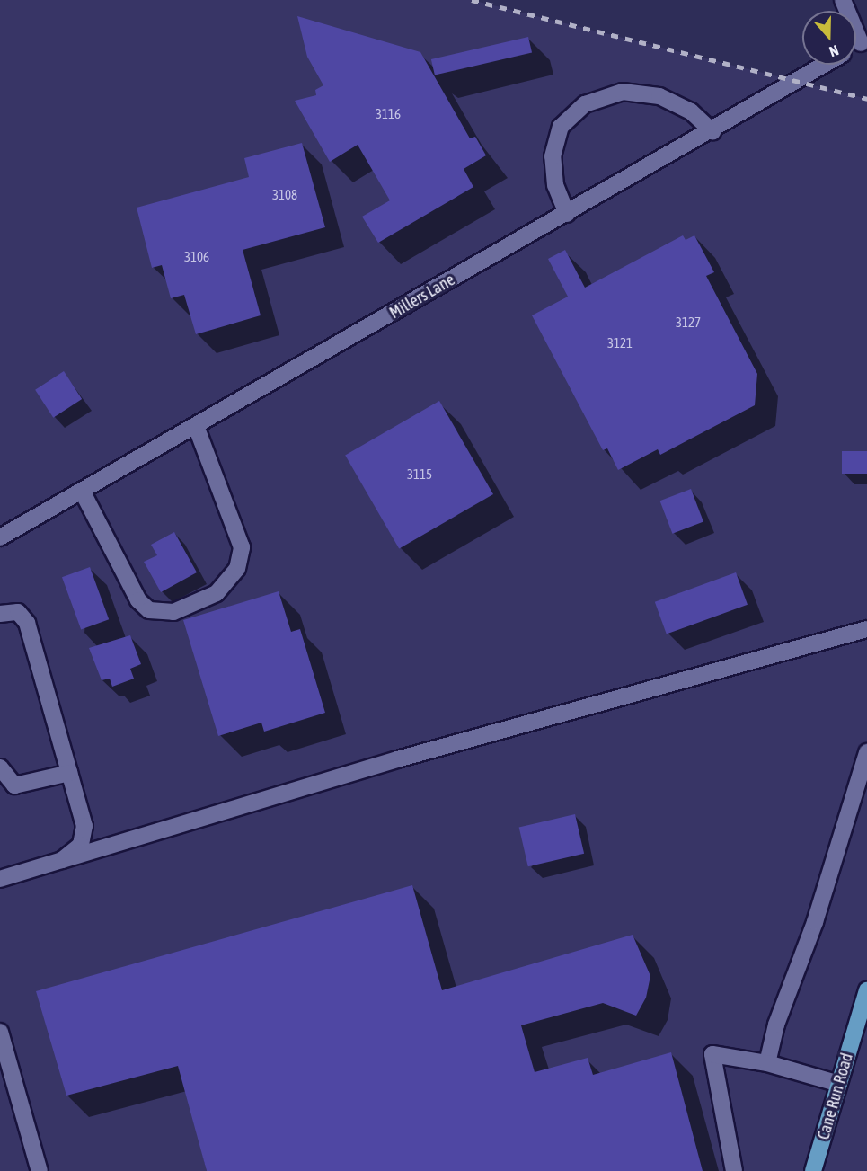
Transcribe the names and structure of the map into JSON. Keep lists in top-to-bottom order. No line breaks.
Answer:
{"streets":{"main road":["Cane Run Road"],"street":["Millers Lane"]},"house_numbers":["3116","3108","3106","3127","3121","3115"],"north":"bottom"}
